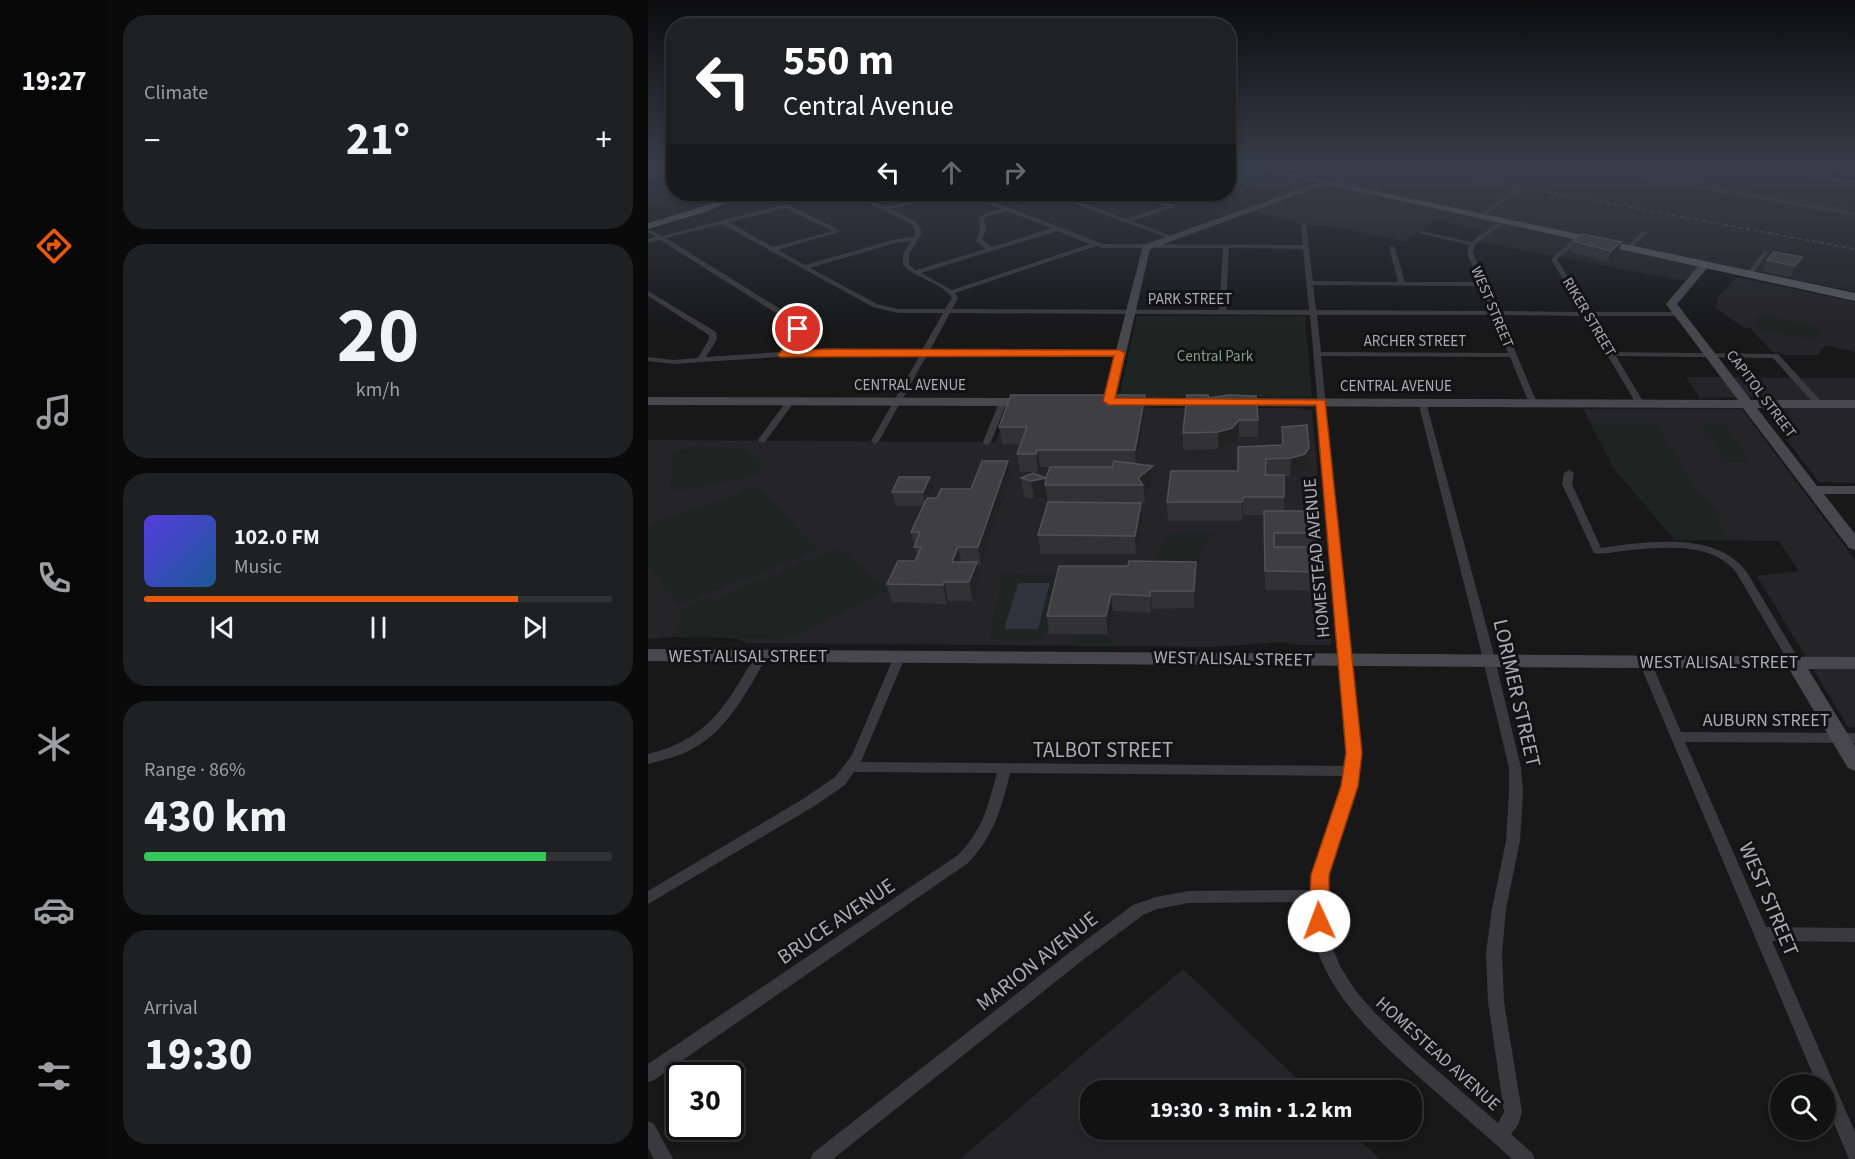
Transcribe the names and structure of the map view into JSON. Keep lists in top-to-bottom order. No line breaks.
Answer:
{"streets":{"street":["PARK STREET","WEST STREET","RIKER STREET","ARCHER STREET","CENTRAL AVENUE","CAPITOL STREET","HOMESTEAD AVENUE","WEST ALISAL STREET","LORIMER STREET","AUBURN STREET","TALBOT STREET","BRUCE AVENUE","MARION AVENUE"]},"crossings":[["PARK STREET","WEST STREET"],["PARK STREET","RIKER STREET"],["PARK STREET","CAPITOL STREET"],["PARK STREET","HOMESTEAD AVENUE"],["WEST STREET","ARCHER STREET"],["WEST STREET","CENTRAL AVENUE"],["WEST STREET","WEST ALISAL STREET"],["WEST STREET","AUBURN STREET"],["RIKER STREET","CENTRAL AVENUE"],["ARCHER STREET","HOMESTEAD AVENUE"],["CENTRAL AVENUE","CAPITOL STREET"],["CENTRAL AVENUE","HOMESTEAD AVENUE"],["CENTRAL AVENUE","LORIMER STREET"],["HOMESTEAD AVENUE","WEST ALISAL STREET"],["HOMESTEAD AVENUE","LORIMER STREET"],["HOMESTEAD AVENUE","TALBOT STREET"],["HOMESTEAD AVENUE","MARION AVENUE"],["WEST ALISAL STREET","LORIMER STREET"],["TALBOT STREET","BRUCE AVENUE"]],"parks":["Central Park"],"page":{"tabs":"19:27","tile":["Climate",["20","km/h"],["Range · 86%","430 km"],["Arrival","19:30"]],"turn":["550 m","Central Avenue"],"heat":["−","21°","+"],"song":["102.0 FM","Music"],"limit":"30","trip":"19:30 · 3 min · 1.2 km"}}
